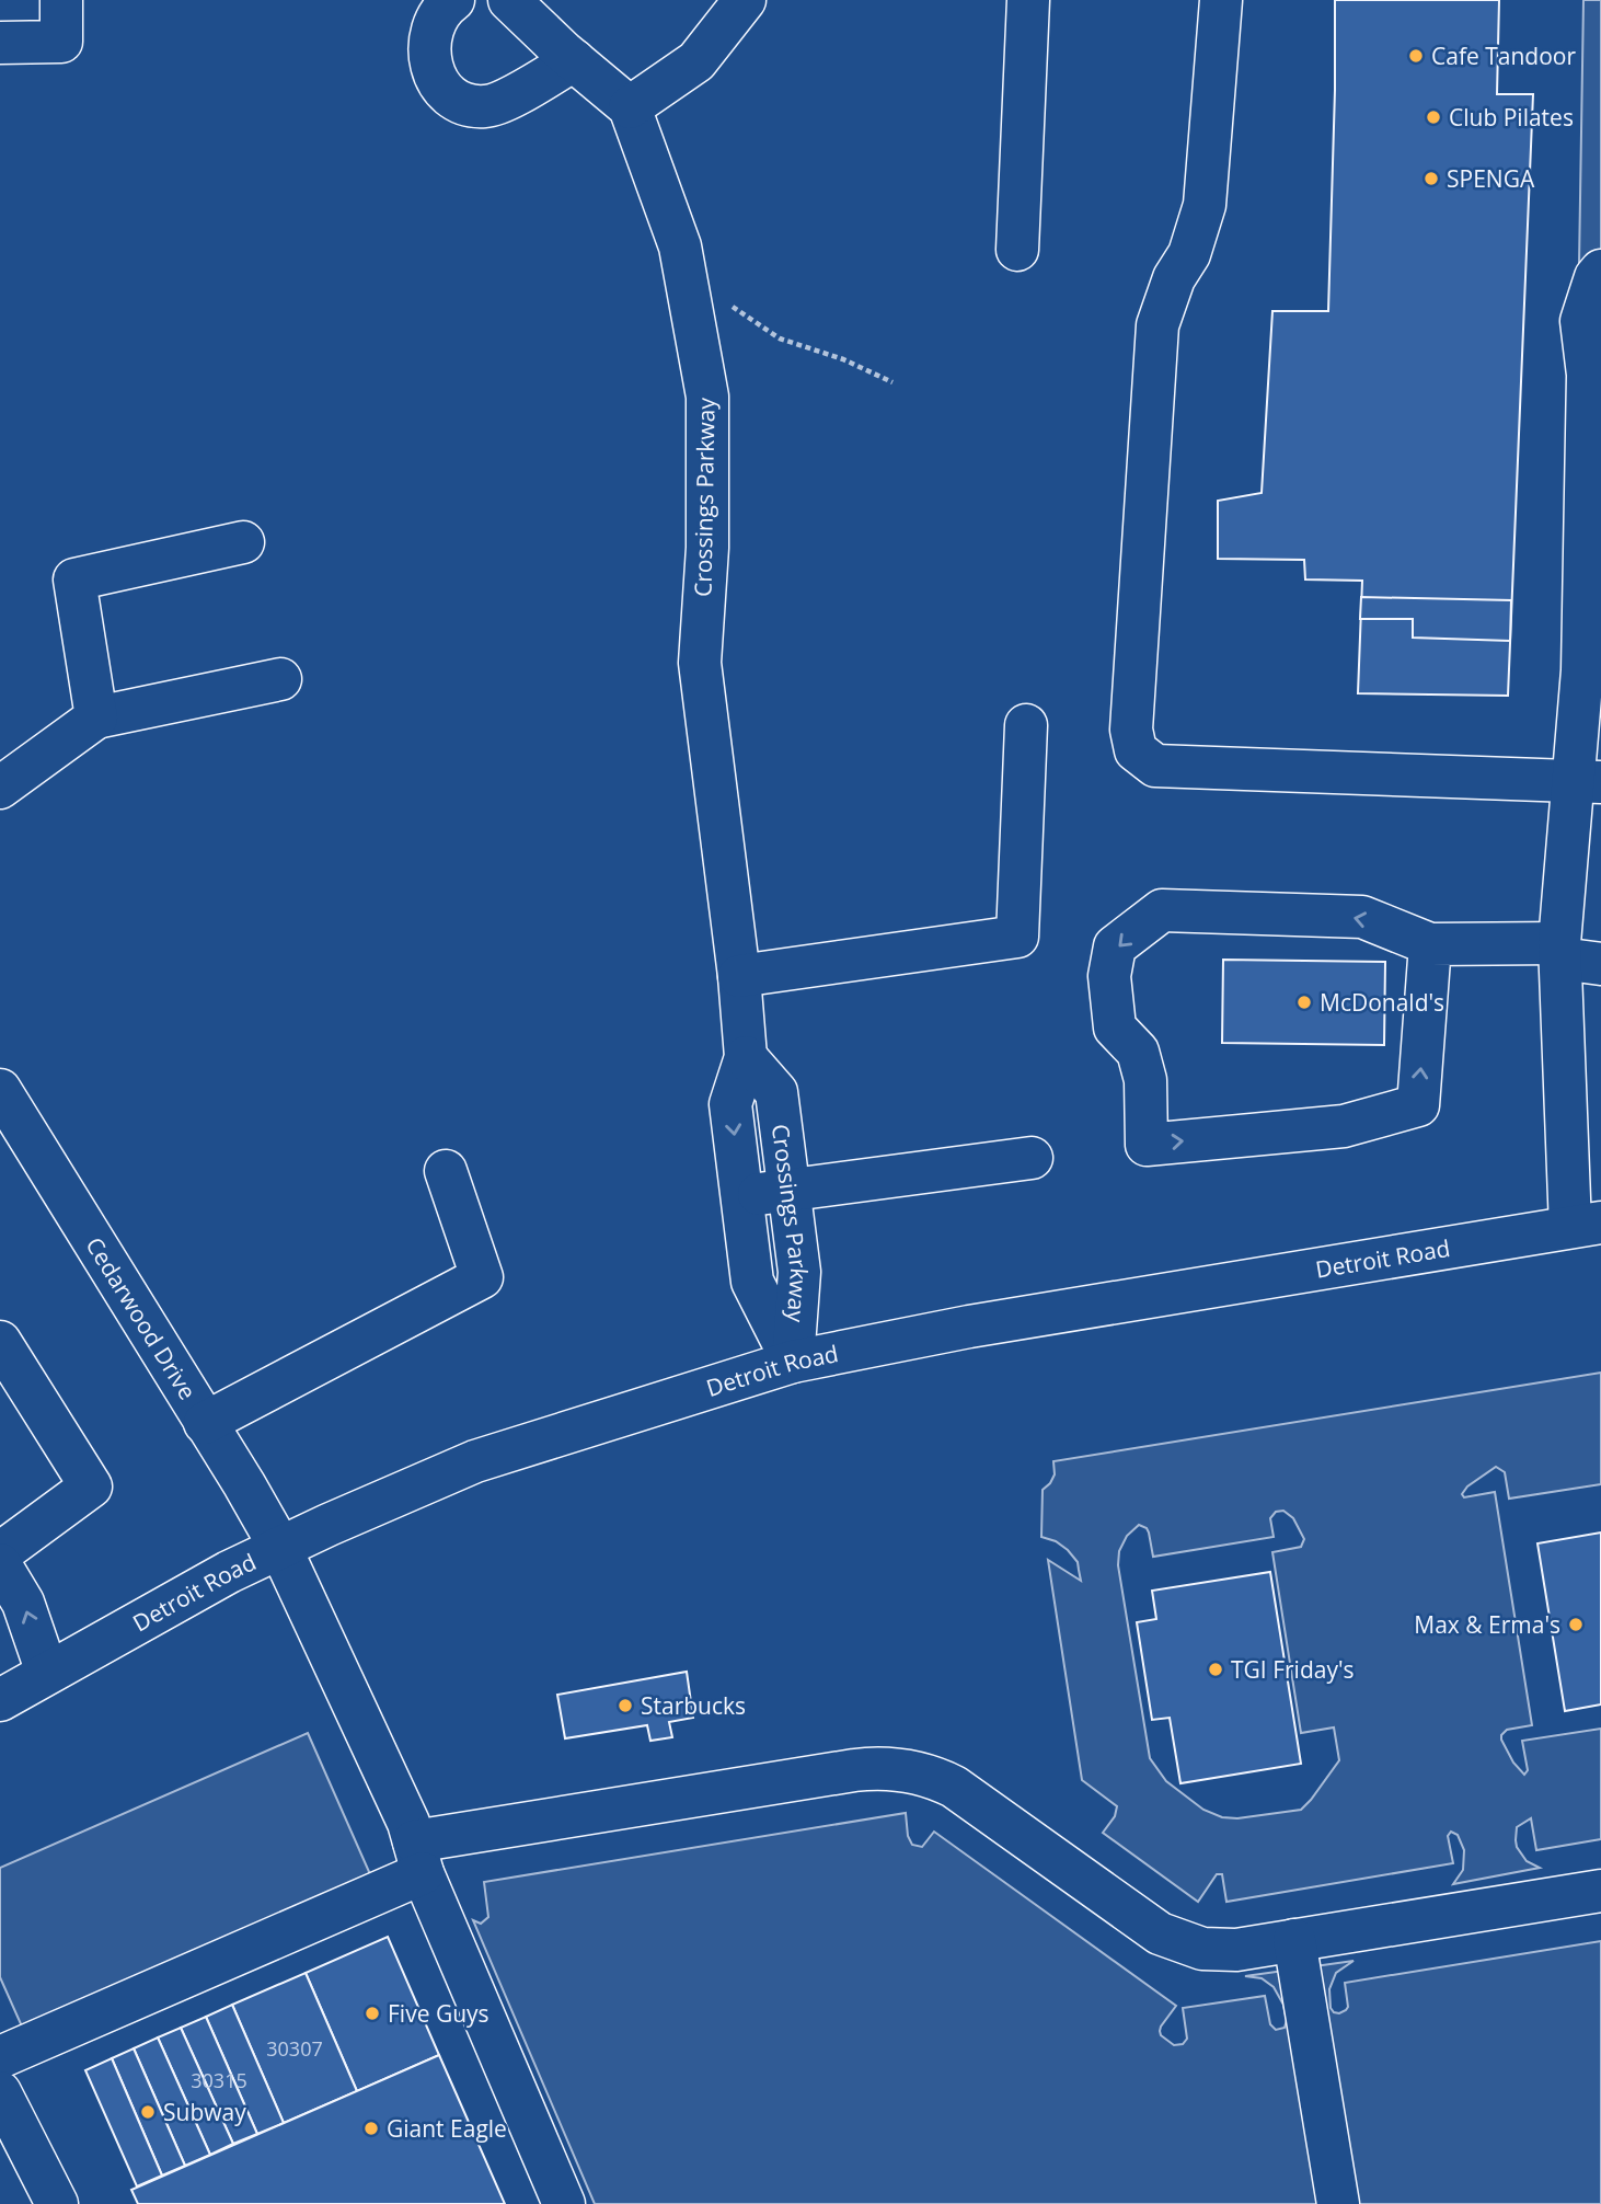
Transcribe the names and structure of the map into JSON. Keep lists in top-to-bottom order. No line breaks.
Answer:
{"streets":{"street":["Crossings Parkway","Detroit Road","Cedarwood Drive"]},"crossings":[["Crossings Parkway","Detroit Road"],["Detroit Road","Cedarwood Drive"]],"places":["Cafe Tandoor","Club Pilates","SPENGA","McDonald's","Max & Erma's","TGI Friday's","Starbucks","Five Guys","Subway","Giant Eagle"],"house_numbers":["30307","30315"]}
